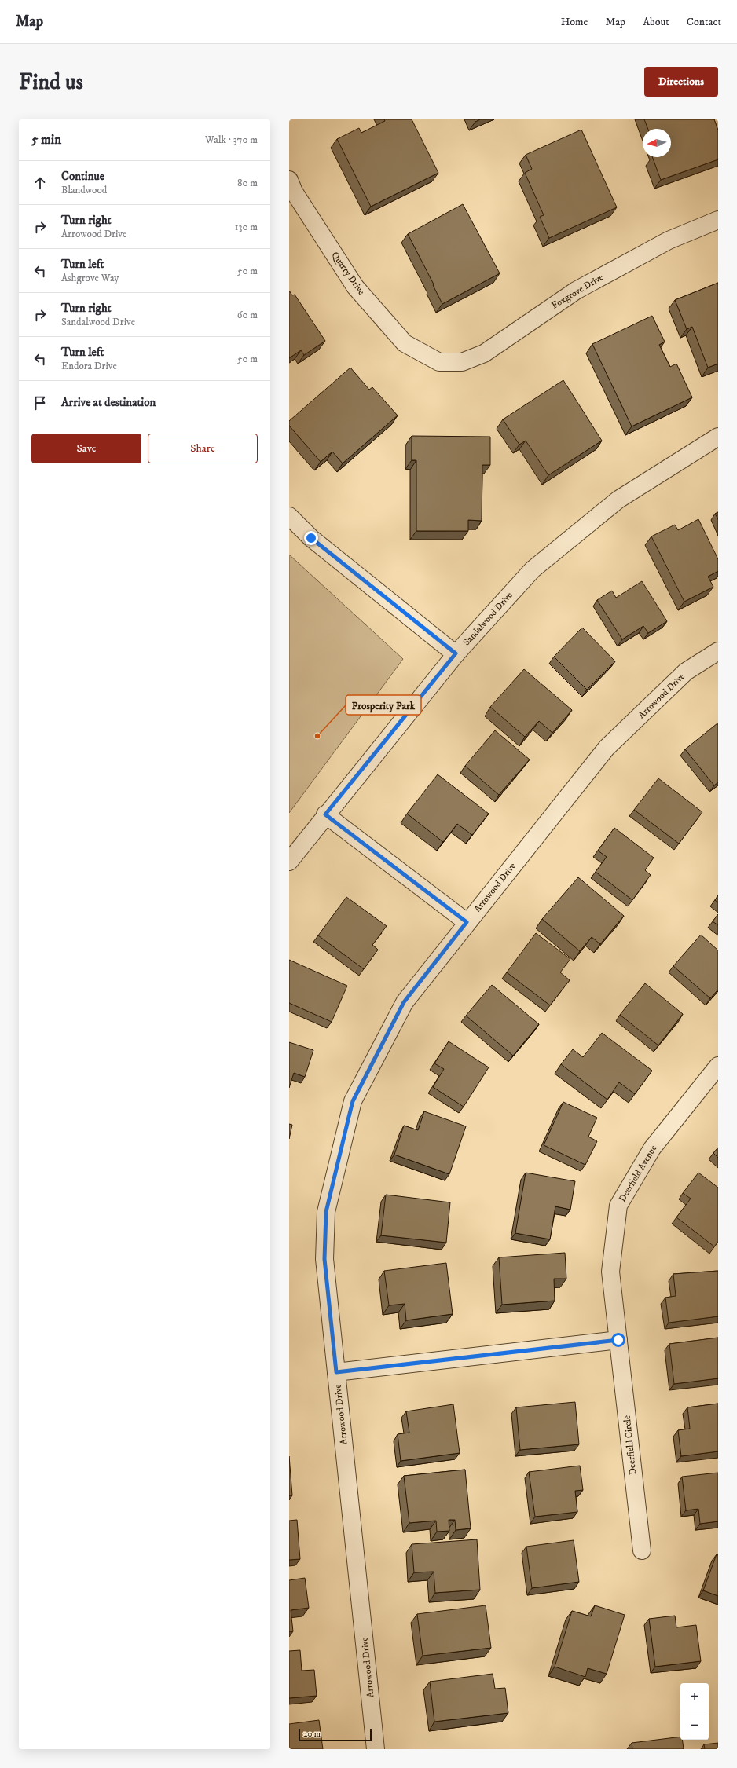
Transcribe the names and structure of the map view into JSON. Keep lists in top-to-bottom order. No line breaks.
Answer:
{"streets":{"street":["Quarry Drive","Foxgrove Drive","Sandalwood Drive","Arrowood Drive","Deerfield Avenue","Deerfield Circle"]},"crossings":[["Quarry Drive","Foxgrove Drive"],["Deerfield Avenue","Deerfield Circle"]],"places":["Prosperity Park"],"scale_bar":"20 m","north":"left","page":{"header":"Map","nav":["Home","Map","About","Contact"],"buttons":["Directions",["Save","Share"]],"title":"Find us","heading":["5 min","Walk · 370 m"],"list":[["Continue","Blandwood","80 m"],["Turn right","Arrowood Drive","130 m"],["Turn left","Ashgrove Way","50 m"],["Turn right","Sandalwood Drive","60 m"],["Turn left","Endora Drive","50 m"],"Arrive at destination"],"map_buttons":["+","−"],"scale":"20 m"}}
